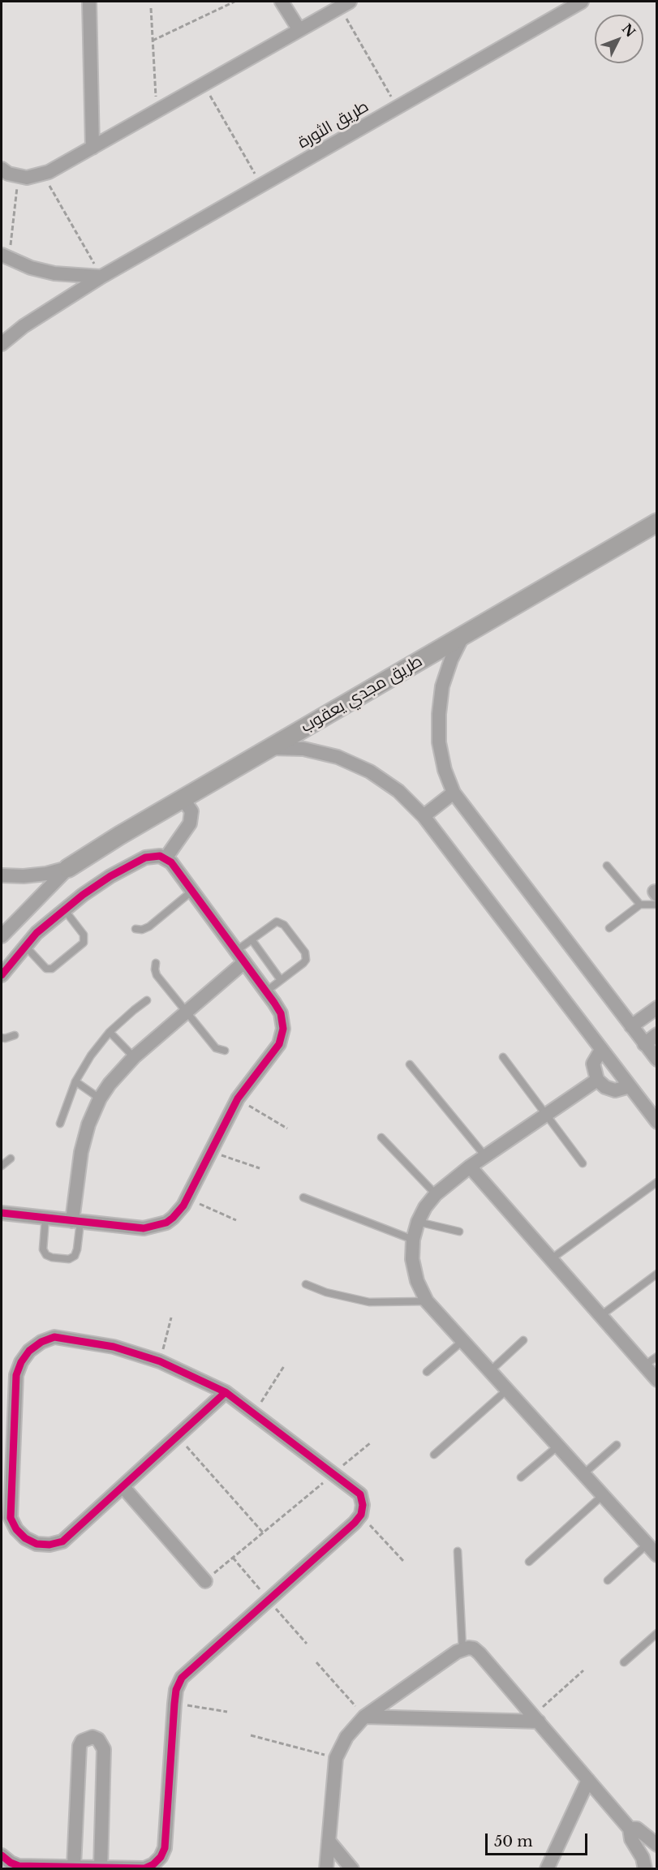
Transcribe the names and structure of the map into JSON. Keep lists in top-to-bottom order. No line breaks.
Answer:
{"streets":{"street":["طريق الثورة","طريق مجدي يعقوب"]},"scale_bar":"50 m","north":"top right"}
